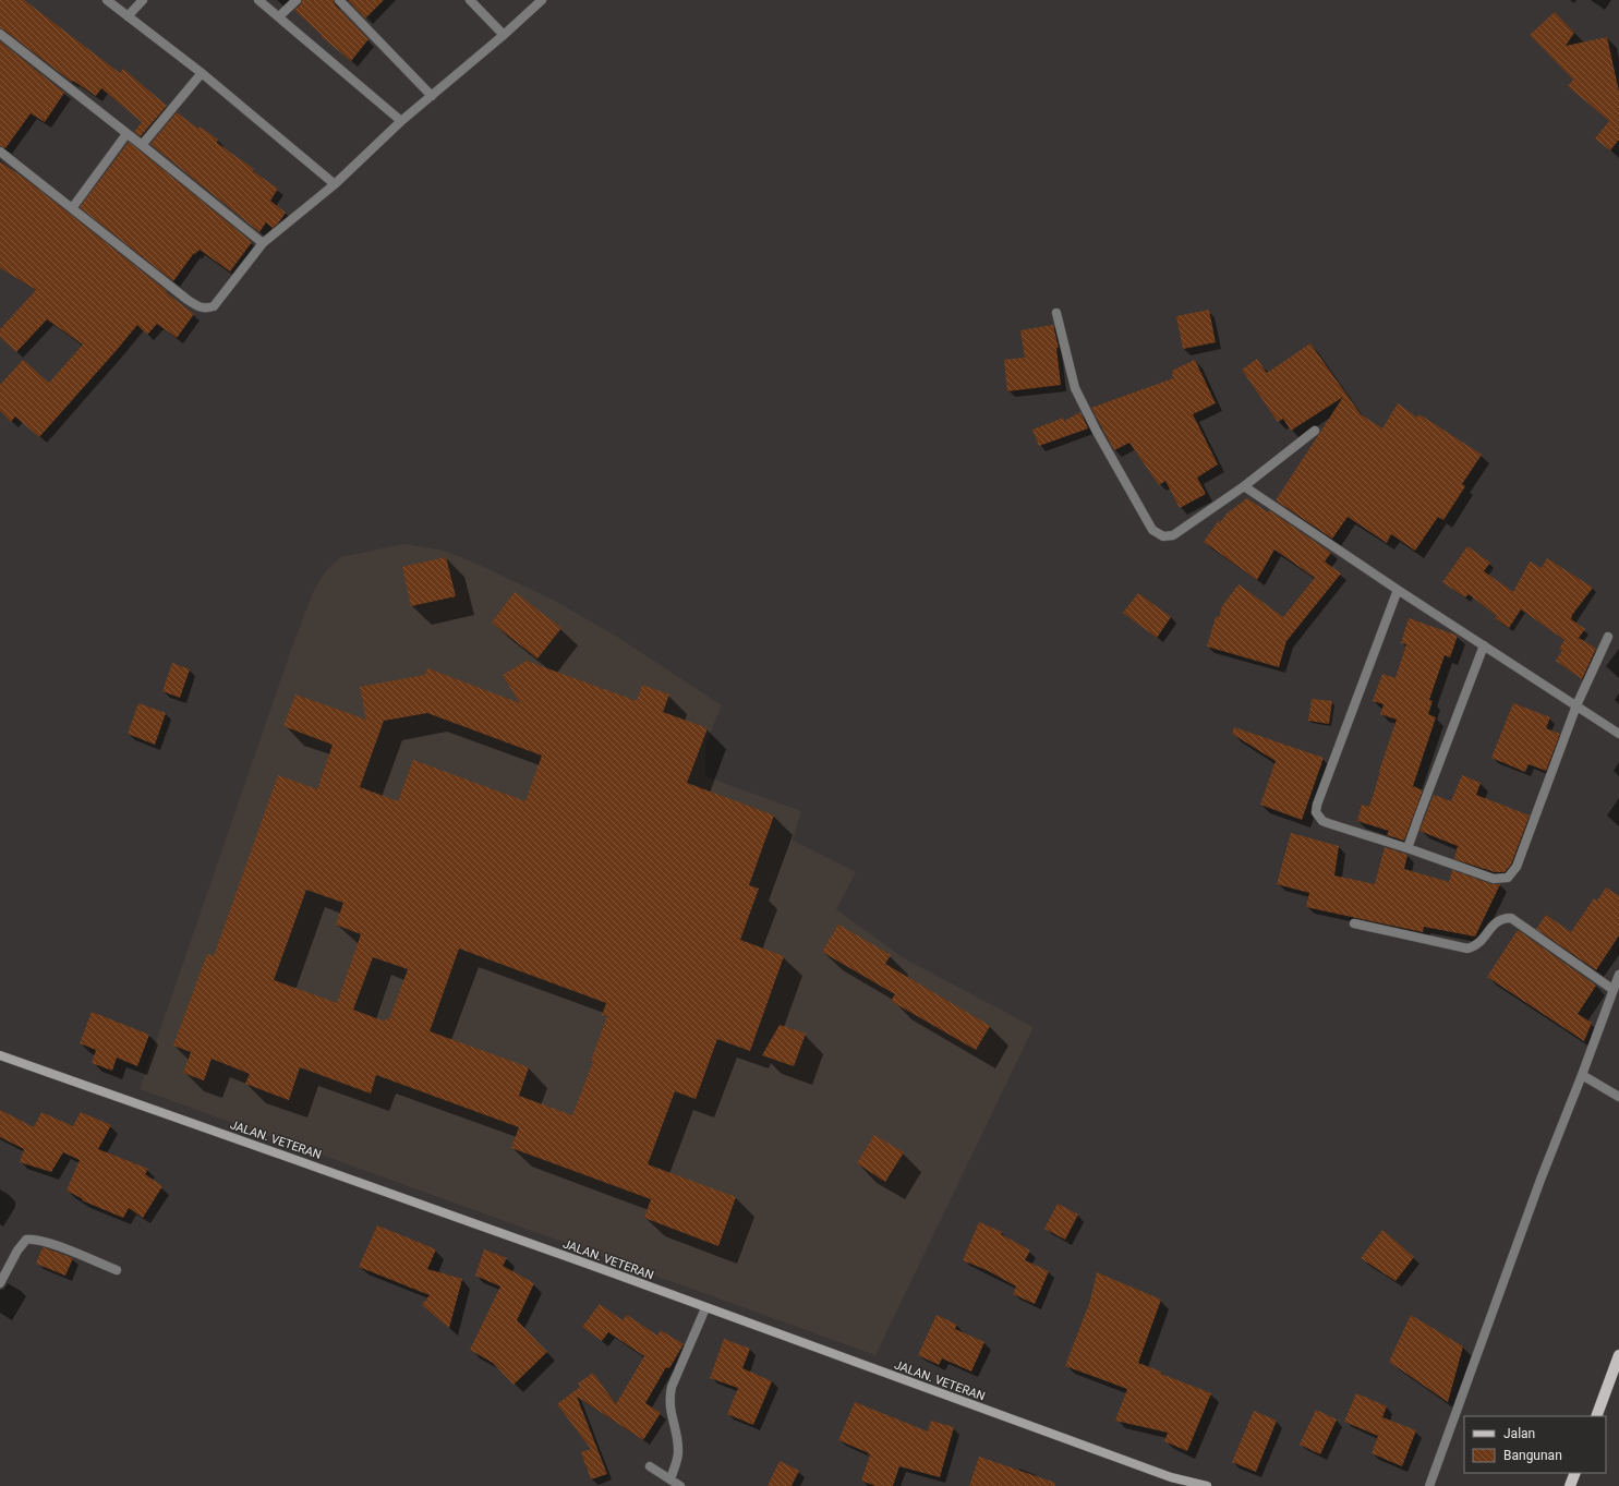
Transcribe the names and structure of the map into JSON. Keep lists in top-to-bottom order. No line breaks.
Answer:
{"streets":{"street":["JALAN. VETERAN"]},"legend":["Jalan","Bangunan"]}
